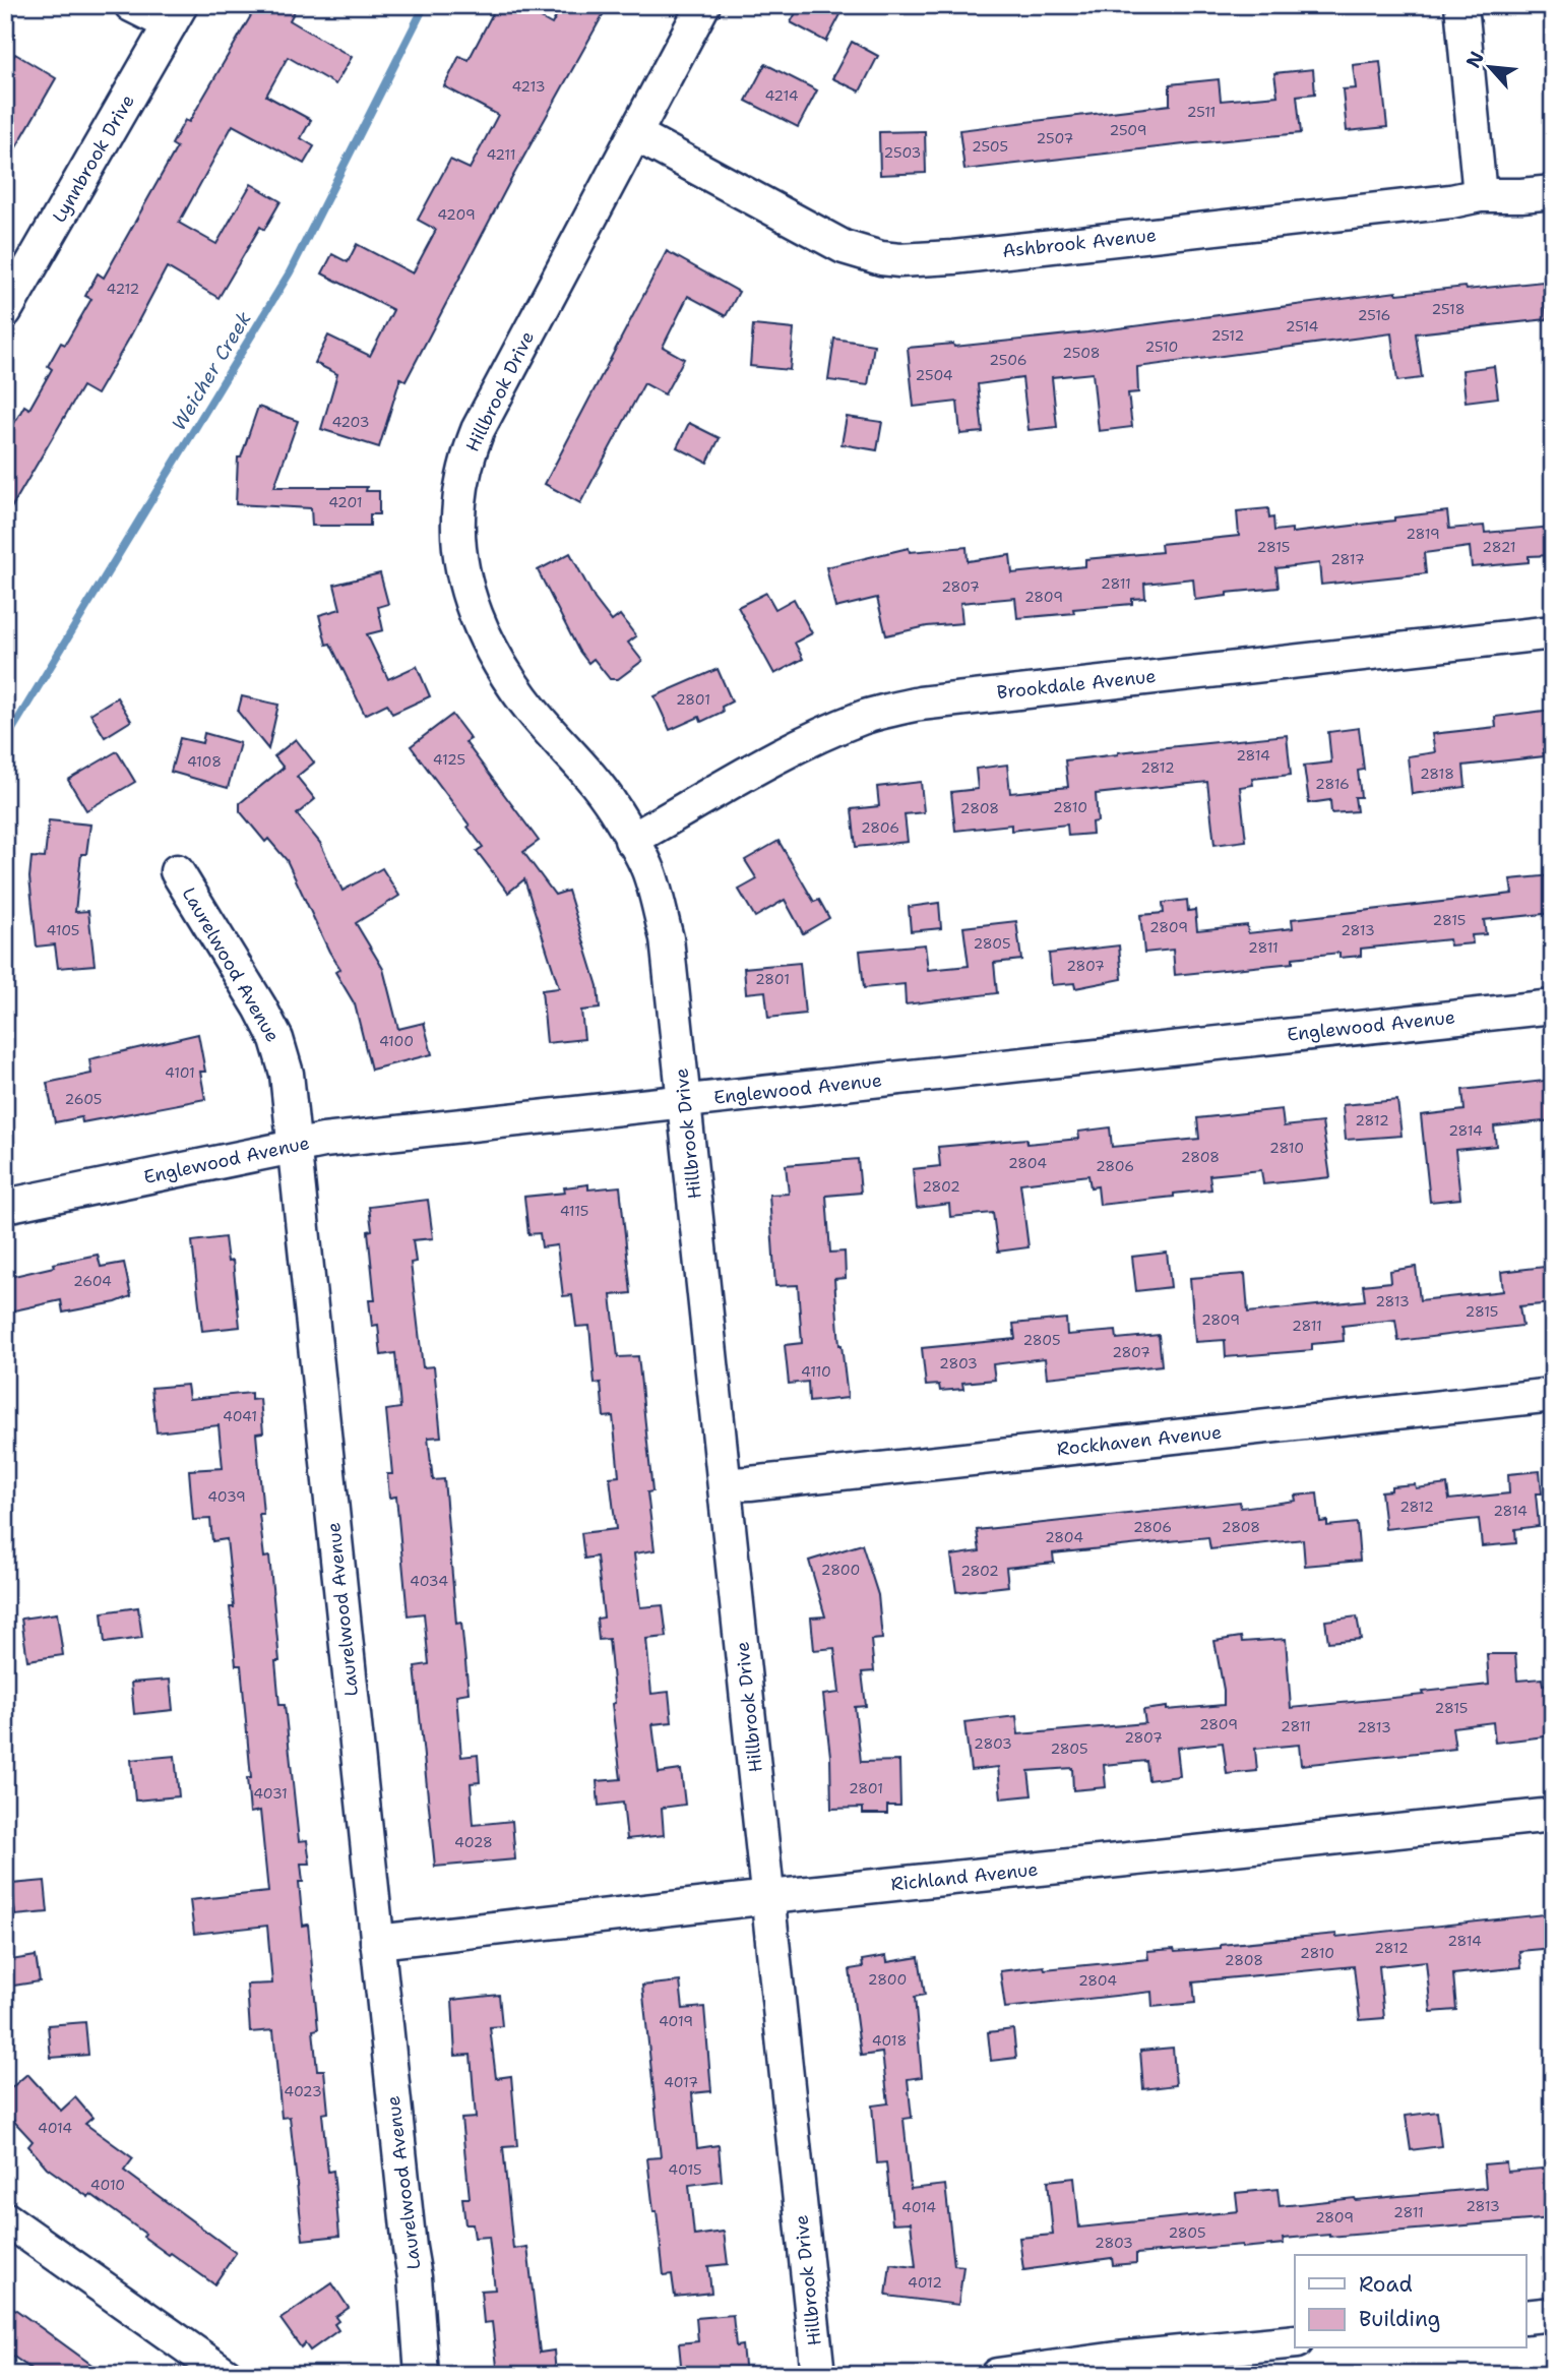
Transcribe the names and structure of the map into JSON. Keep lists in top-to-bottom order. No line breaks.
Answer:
{"streets":{"street":["Lynnbrook Drive","Ashbrook Avenue","Hillbrook Drive","Brookdale Avenue","Laurelwood Avenue","Englewood Avenue","Rockhaven Avenue","Richland Avenue"]},"crossings":[["Ashbrook Avenue","Hillbrook Drive"],["Hillbrook Drive","Brookdale Avenue"],["Hillbrook Drive","Englewood Avenue"],["Hillbrook Drive","Rockhaven Avenue"],["Hillbrook Drive","Richland Avenue"],["Laurelwood Avenue","Englewood Avenue"],["Laurelwood Avenue","Richland Avenue"]],"water":["Weicher Creek"],"house_numbers":["4213","4214","2511","2509","2507","2505","2503","4211","4209","4212","2518","2516","2514","2512","2510","2508","2506","2504","4203","4201","2819","2815","2821","2817","2811","2807","2809","2801","2814","4125","4108","2812","2818","2816","2810","2808","2806","2815","2809","4105","2813","2805","2811","2807","2801","4100","4101","2605","2812","2814","2810","2808","2804","2806","2802","4115","2604","2813","2815","2809","2811","2805","2807","2803","4110","4041","4039","2812","2814","2806","2808","2804","2800","2802","4034","2815","2809","2811","2813","2807","2803","2805","2801","4031","4028","2814","2812","2810","2808","2800","2804","4019","4018","4017","4023","4014","4015","4010","2813","4014","2811","2809","2805","2803","4012"],"legend":["Road","Building"],"north":"top left"}
